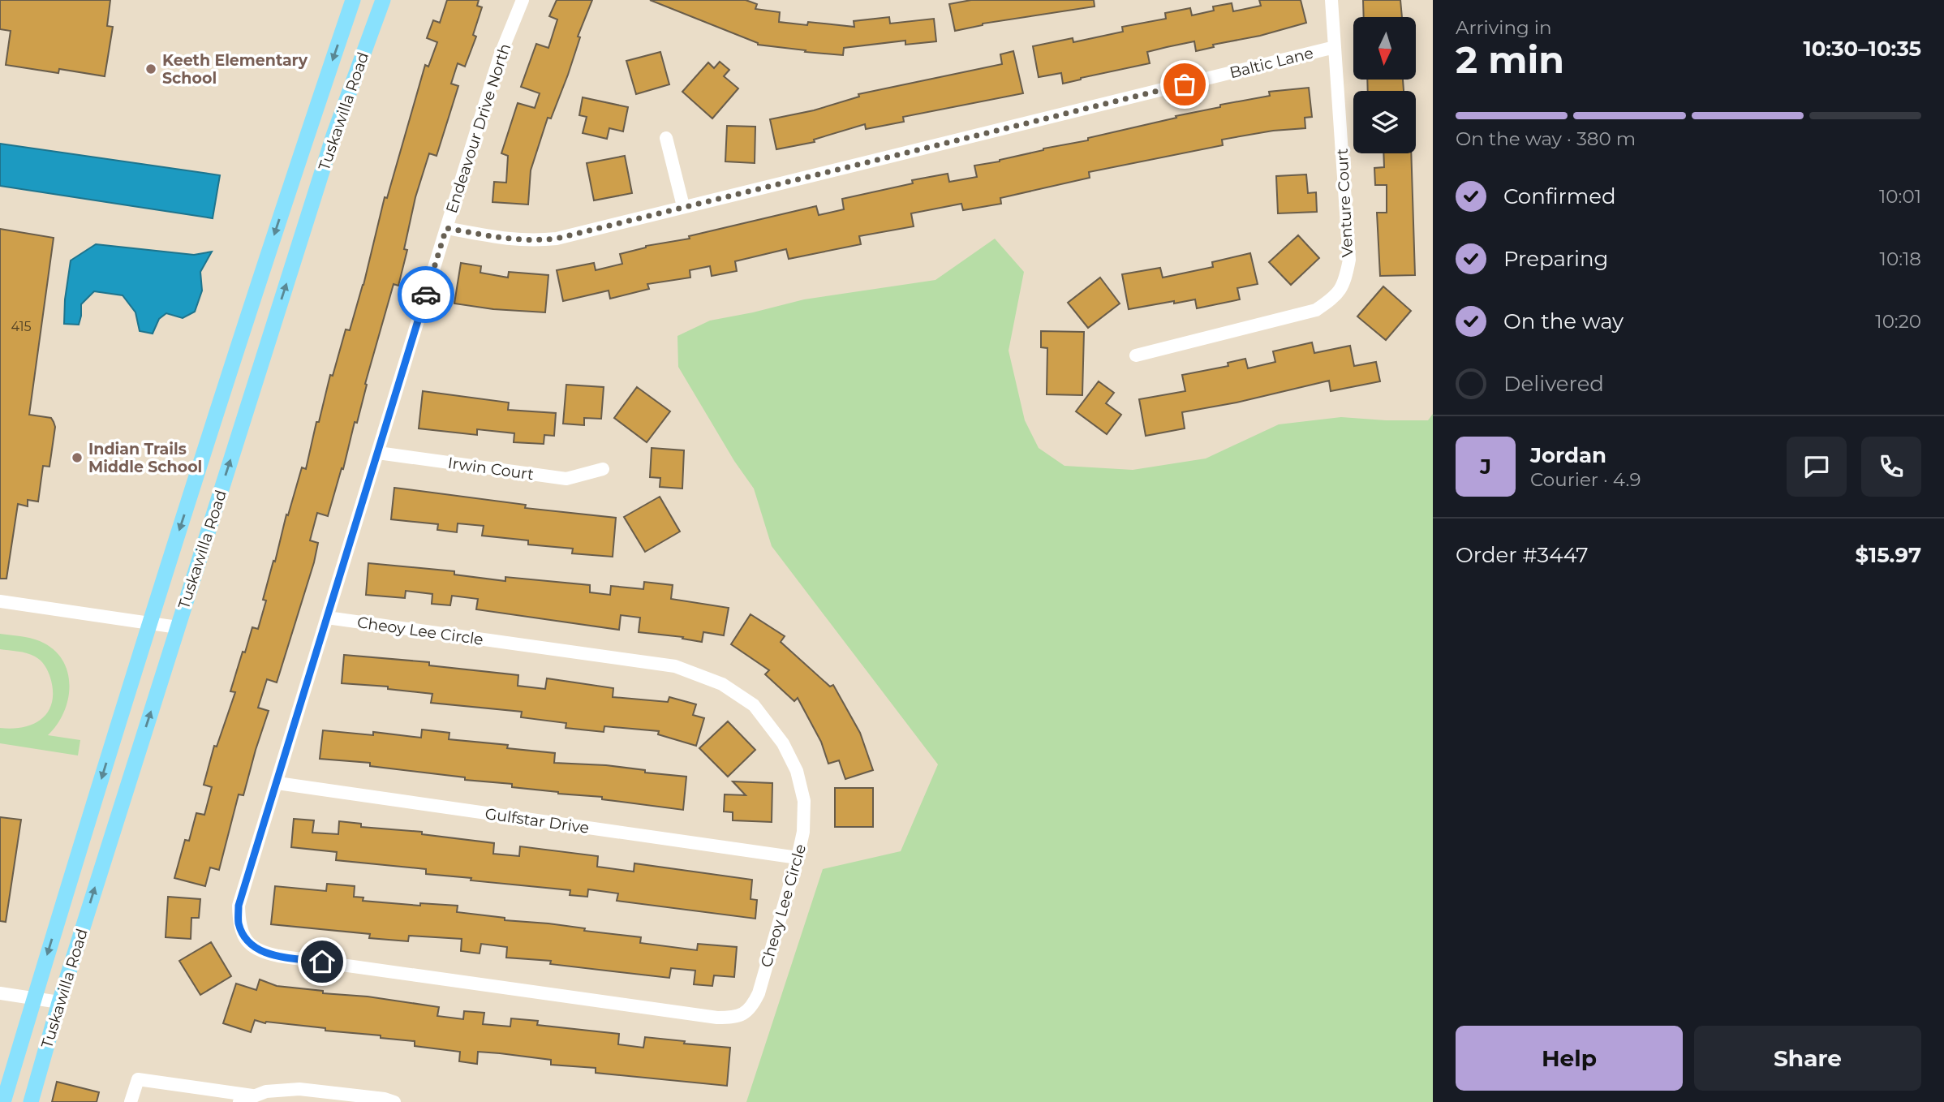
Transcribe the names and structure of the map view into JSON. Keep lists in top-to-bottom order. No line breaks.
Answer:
{"streets":{"main road":["Tuskawilla Road"],"street":["Baltic Lane","Endeavour Drive North","Venture Court","Irwin Court","Cheoy Lee Circle","Gulfstar Drive"]},"crossings":[["Baltic Lane","Endeavour Drive North"],["Baltic Lane","Venture Court"],["Endeavour Drive North","Irwin Court"],["Endeavour Drive North","Cheoy Lee Circle"],["Endeavour Drive North","Gulfstar Drive"],["Cheoy Lee Circle","Gulfstar Drive"]],"places":["Keeth Elementary School","Indian Trails Middle School"],"house_numbers":["415"],"north":"bottom","page":{"heading":["2 min","Arriving in","10:30–10:35"],"panel":["Jordan","Courier · 4.9","Order #3447","$15.97"],"bar":"On the way · 380 m","list":[["Confirmed","10:01"],["Preparing","10:18"],["On the way","10:20"],"Delivered"],"round":"J","buttons":["Help","Share"]}}
